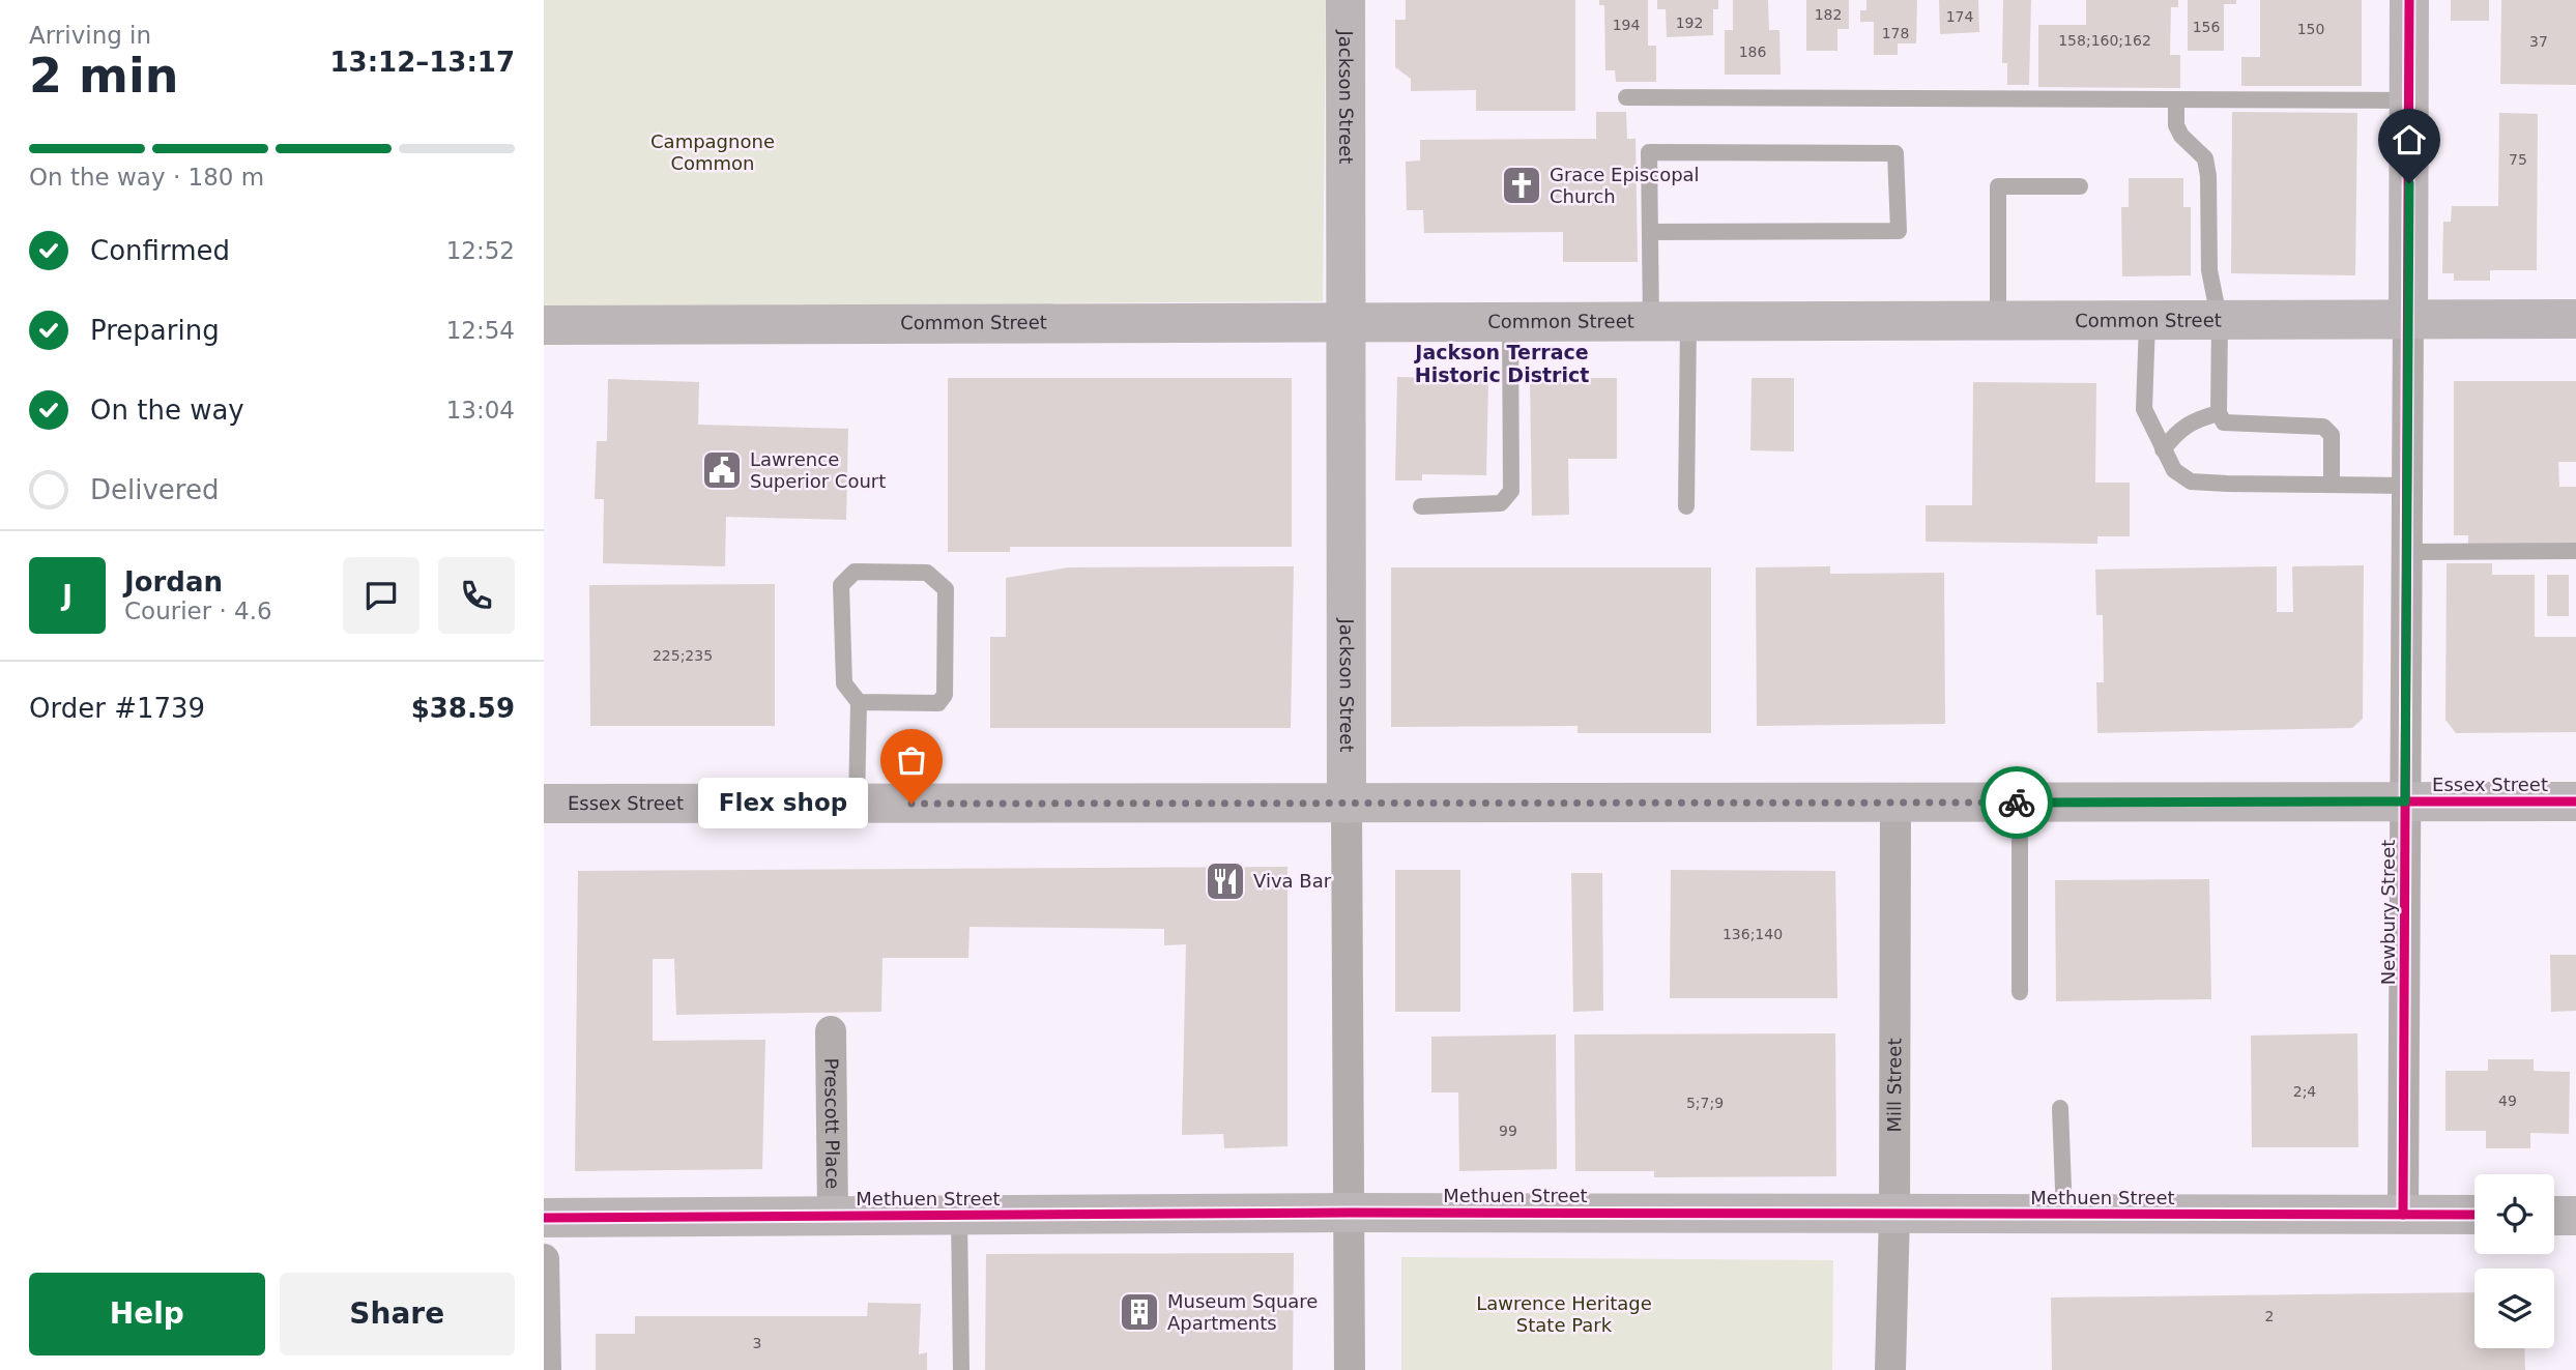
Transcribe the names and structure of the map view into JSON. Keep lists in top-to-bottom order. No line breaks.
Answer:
{"streets":{"main road":["Jackson Street","Common Street","Essex Street","Newbury Street","Methuen Street"],"street":["Mill Street","Prescott Place"]},"crossings":[["Jackson Street","Common Street"],["Jackson Street","Essex Street"],["Jackson Street","Methuen Street"],["Common Street","Newbury Street"],["Essex Street","Newbury Street"],["Essex Street","Mill Street"],["Newbury Street","Methuen Street"],["Mill Street","Methuen Street"],["Prescott Place","Methuen Street"]],"districts":["Jackson Terrace Historic District"],"parks":["Campagnone Common","Lawrence Heritage State Park"],"places":{"church":["Grace Episcopal Church"],"public building":["Lawrence Superior Court"],"other":["Flex shop"],"restaurant":["Viva Bar"],"building":["Museum Square Apartments"]},"house_numbers":["182","174","192","194","156","150","178","158;160;162","37","186","75","225;235","136;140","2;4","49","5;7;9","99","2","3"],"page":{"heading":["2 min","Arriving in","13:12–13:17"],"panel":["Jordan","Courier · 4.6","Order #1739","$38.59"],"bar":"On the way · 180 m","list":[["Confirmed","12:52"],["Preparing","12:54"],["On the way","13:04"],"Delivered"],"round":"J","bubble":"Flex shop","buttons":["Help","Share"]}}
